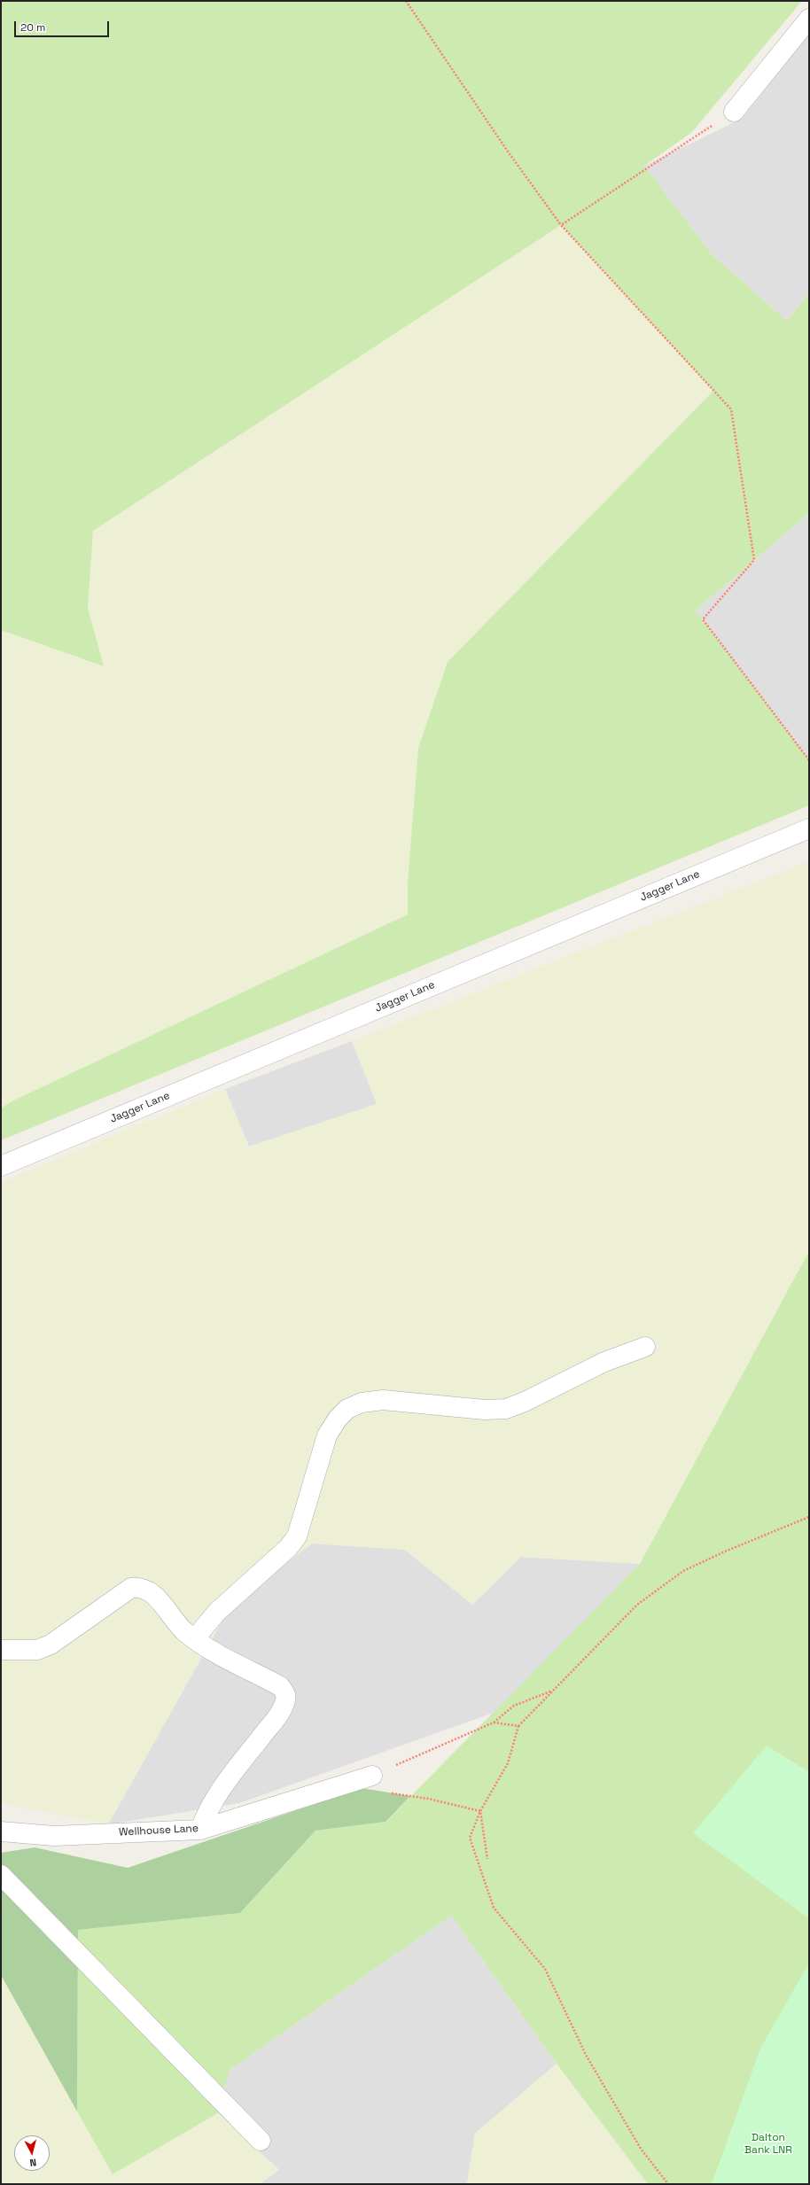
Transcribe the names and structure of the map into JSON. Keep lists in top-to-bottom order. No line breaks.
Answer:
{"streets":{"street":["Jagger Lane","Wellhouse Lane"]},"parks":["Dalton Bank LNR"],"scale_bar":"20 m","north":"bottom"}
